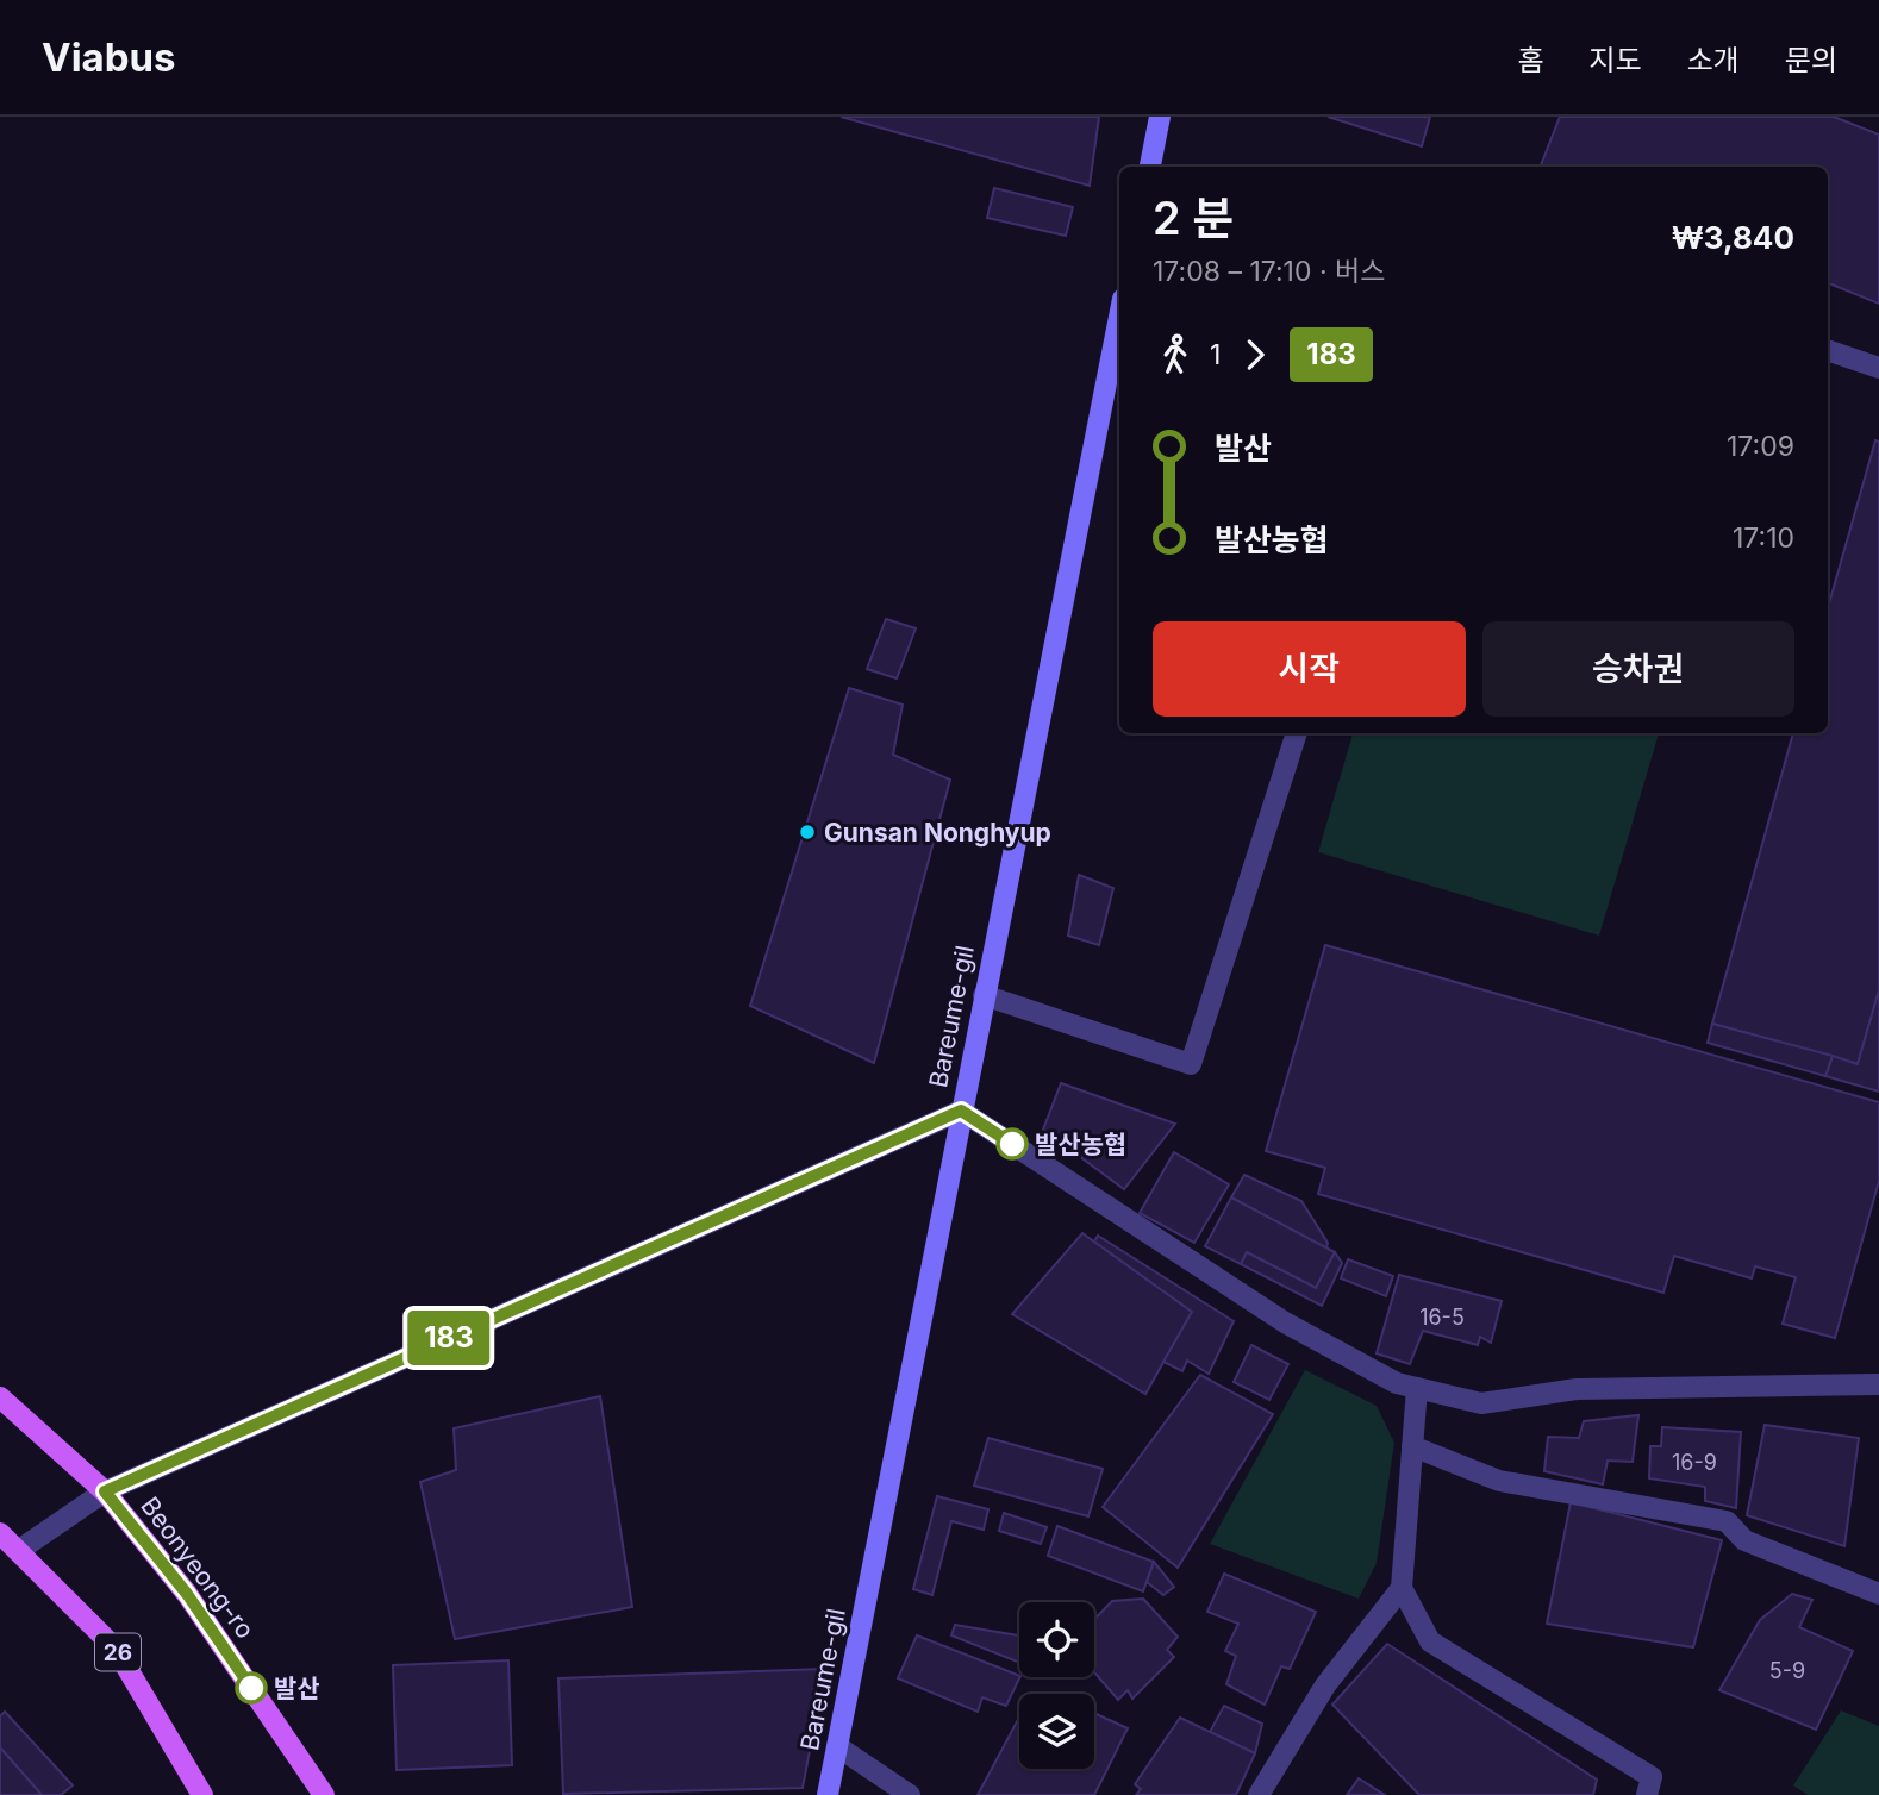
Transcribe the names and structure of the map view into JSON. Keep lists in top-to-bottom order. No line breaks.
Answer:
{"streets":{"main road":["Beonyeong-ro","26"],"street":["Bareume-gil"]},"places":["Gunsan Nonghyup","발산농협","발산"],"lines":["bus line 183"],"house_numbers":["16-5","16-9","5-9"],"page":{"header":"Viabus","nav":["홈","지도","소개","문의"],"on_map":"183","heading":["2 분","17:08 – 17:10 · 버스","₩3,840"],"legs":["1","183"],"list":[{"name":"발산","value":"17:09"},{"name":"발산농협","value":"17:10"}],"buttons":["시작","승차권"]}}
